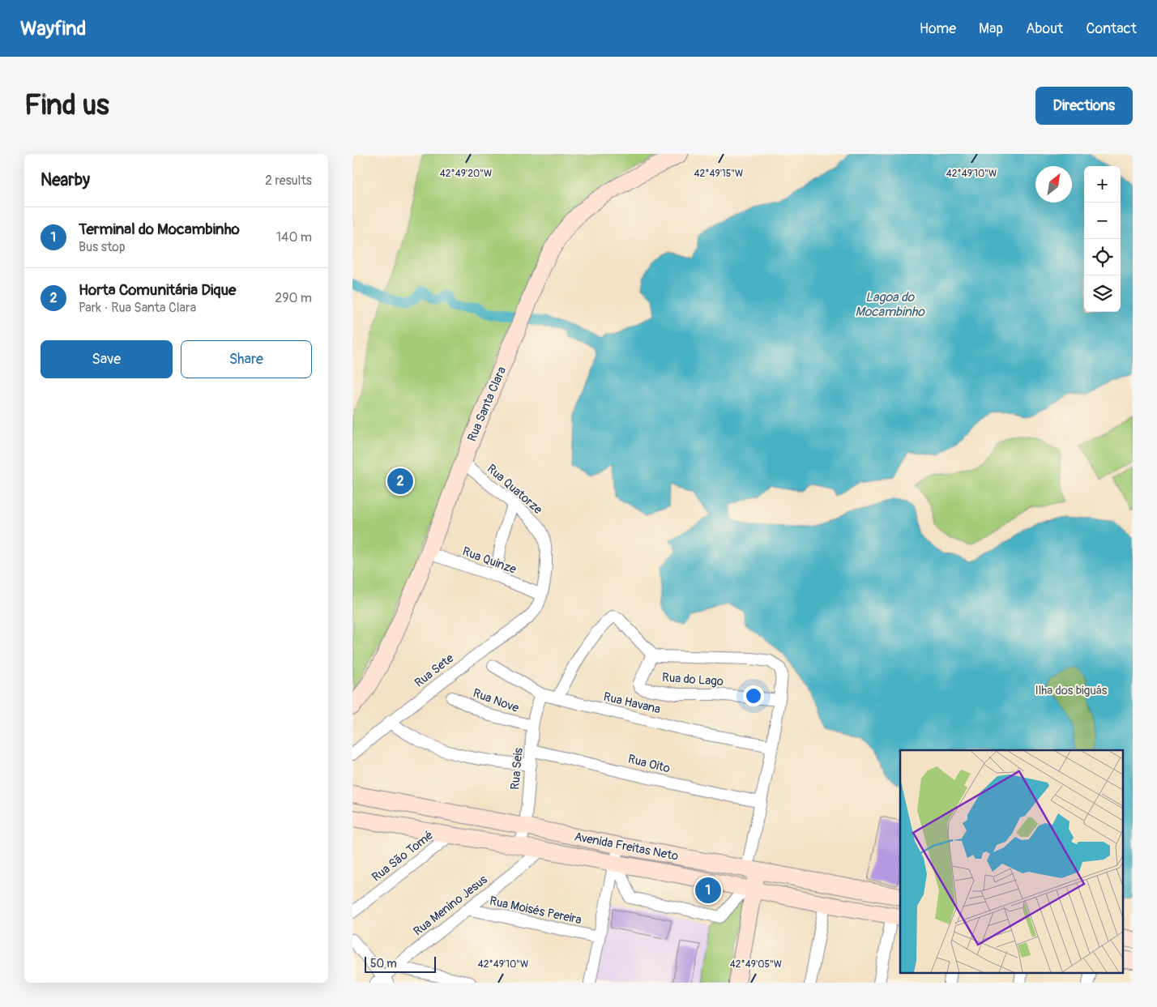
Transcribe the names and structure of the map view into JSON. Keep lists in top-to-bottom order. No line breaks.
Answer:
{"streets":{"main road":["Rua Santa Clara","Avenida Freitas Neto"],"street":["Rua Quatorze","Rua Quinze","Rua Sete","Rua do Lago","Rua Nove","Rua Havana","Rua Oito","Rua Seis","Rua São Tomé","Rua Menino Jesus","Rua Moisés Pereira"]},"crossings":[["Rua Santa Clara","Rua Quatorze"],["Rua Santa Clara","Rua Quinze"],["Rua Quatorze","Rua Quinze"],["Rua Quatorze","Rua Sete"],["Rua do Lago","Rua Havana"],["Rua do Lago","Rua Oito"],["Rua do Lago","Avenida Freitas Neto"],["Rua Nove","Rua Seis"],["Rua Havana","Rua Seis"],["Rua Oito","Rua Seis"],["Rua Seis","Avenida Freitas Neto"],["Avenida Freitas Neto","Rua São Tomé"],["Avenida Freitas Neto","Rua Menino Jesus"],["Rua Menino Jesus","Rua Moisés Pereira"]],"water":["Lagoa do Mocambinho"],"parks":["Ilha dos biguás"],"scale_bar":"50 m","north":"top right","page":{"header":"Wayfind","nav":["Home","Map","About","Contact"],"buttons":["Directions",["Save","Share"]],"title":"Find us","heading":["Nearby","2 results"],"map_buttons":["+","−"],"list":[{"mark":"1","name":"Terminal do Mocambinho","note":"Bus stop","value":"140 m"},{"mark":"2","name":"Horta Comunitária Dique","note":"Park · Rua Santa Clara","value":"290 m"}],"pins":["2","1"],"scale":"50 m"},"coordinates":["42°49'20\"W","42°49'10\"W","42°49'15\"W","42°49'05\"W"]}
